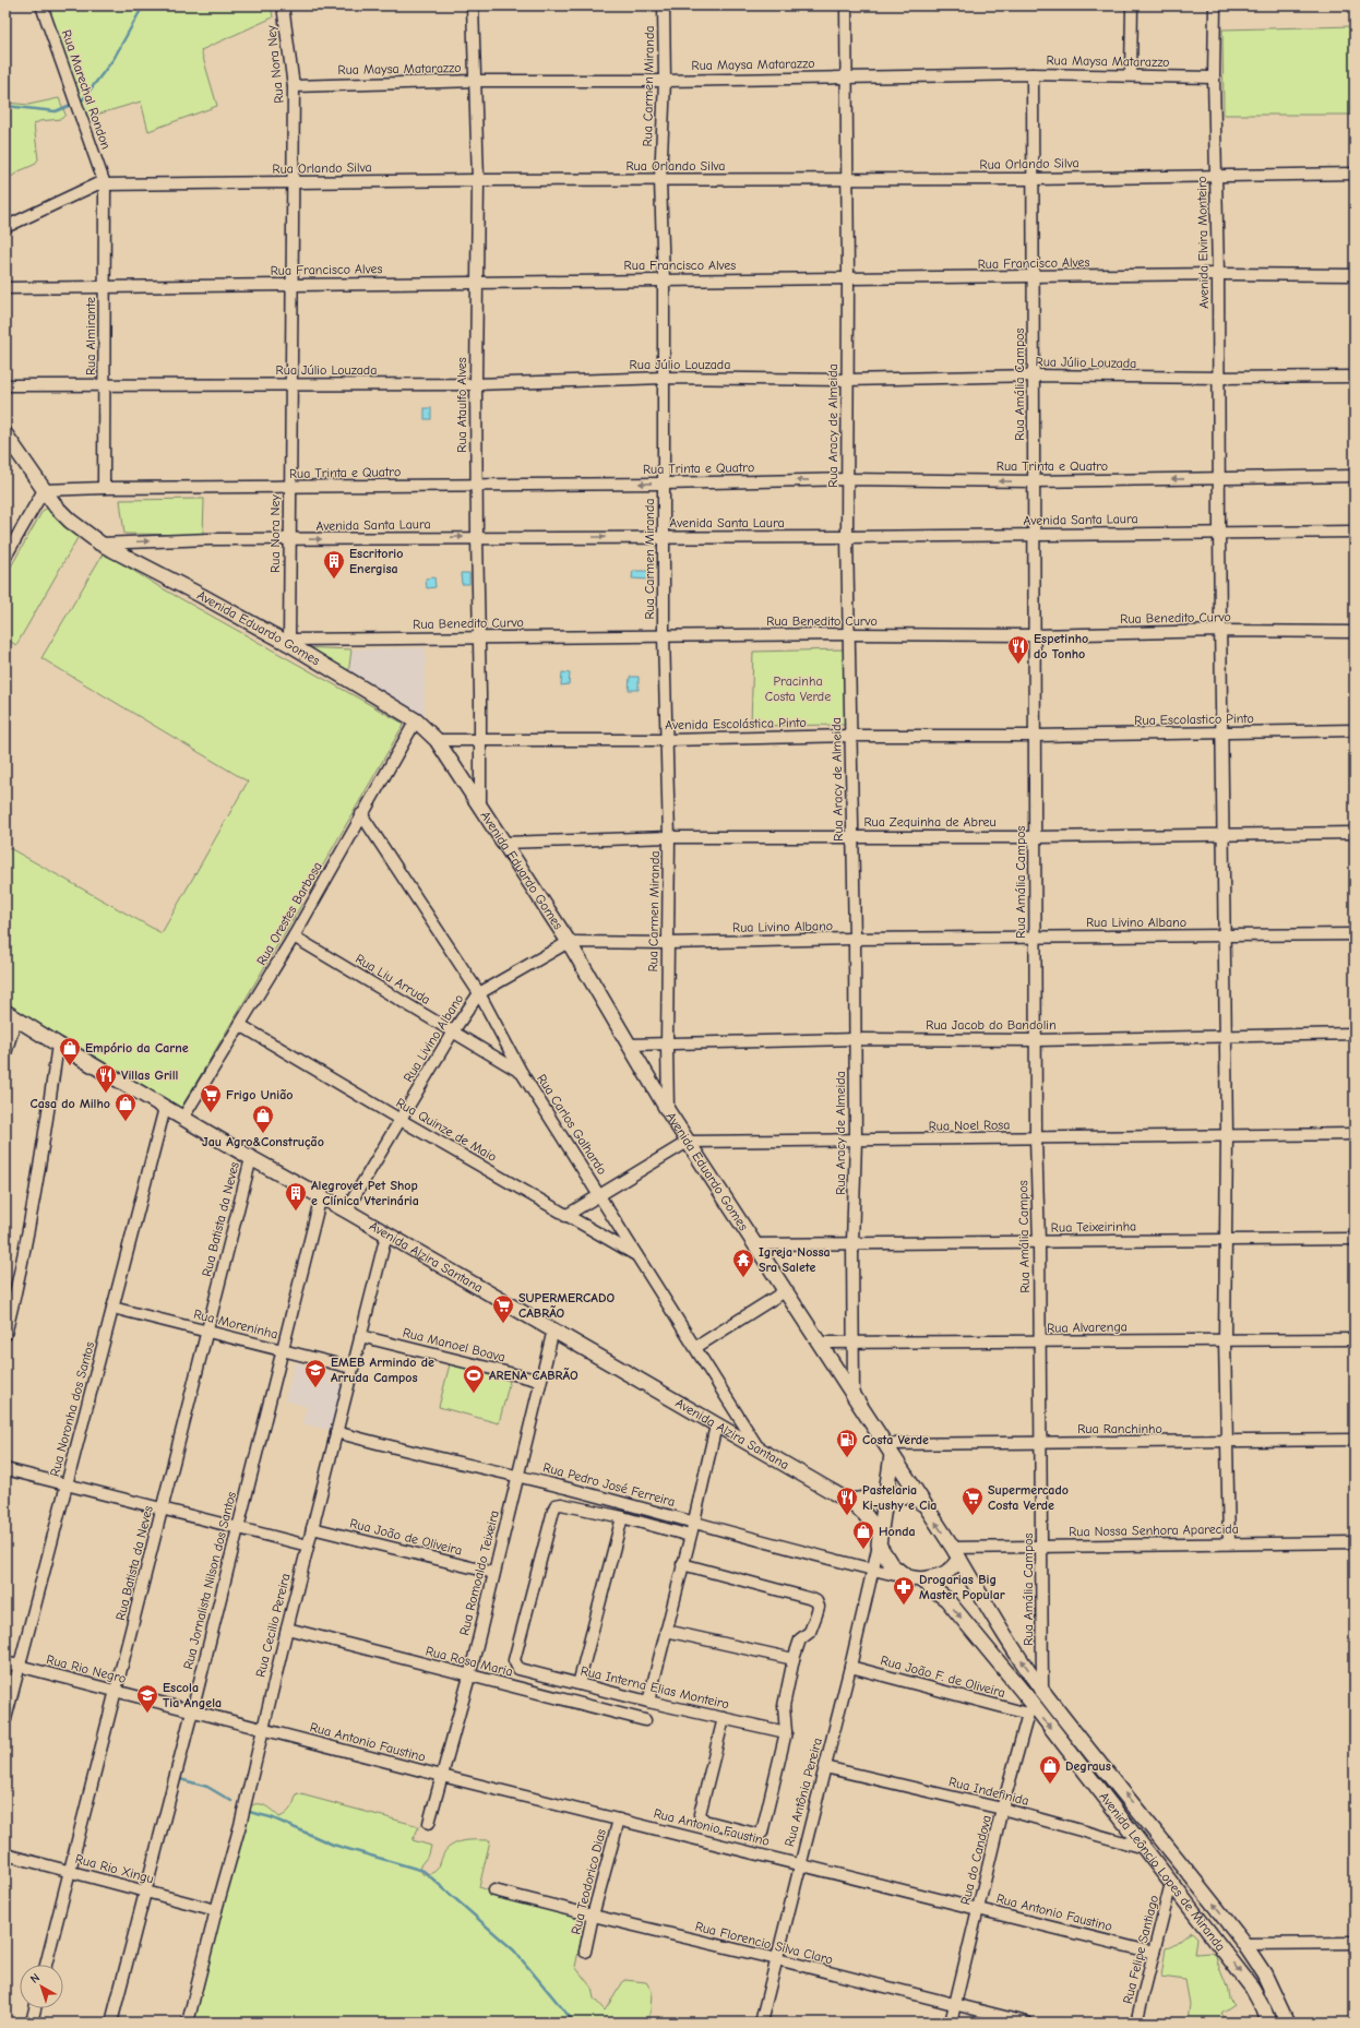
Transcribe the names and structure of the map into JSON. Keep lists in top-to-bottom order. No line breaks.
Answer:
{"streets":{"main road":["Avenida Eduardo Gomes","Avenida Alzira Santana","Avenida Leôncio Lopes de Miranda"],"street":["Rua Maysa Matarazzo","Rua Nora Ney","Rua Carmen Miranda","Rua Marechal Rondon","Rua Orlando Silva","Avenida Elvira Monteiro","Rua Francisco Alves","Rua Almirante","Rua Júlio Louzada","Rua Amália Campos","Rua Ataulfo Alves","Rua Aracy de Almeida","Rua Trinta e Quatro","Avenida Santa Laura","Rua Benedito Curvo","Rua Escolastico Pinto","Avenida Escolástica Pinto","Rua Zequinha de Abreu","Rua Orestes Barbosa","Rua Livino Albano","Rua Liu Arruda","Rua Jacob do Bandolin","Rua Carlos Galhardo","Rua Noel Rosa","Rua Quinze de Maio","Rua Batista da Neves","Rua Teixeirinha","Rua Moreninha","Rua Alvarenga","Rua Manoel Boava","Rua Noronha dos Santos","Rua Ranchinho","Rua Pedro José Ferreira","Rua Nossa Senhora Aparecida","Rua João de Oliveira","Rua Romoaldo Teixeira","Rua Jornalista Nilson dos Santos","Rua Cecilio Pereira","Rua Rosa Maria","Rua Rio Negro","Rua João F. de Oliveira","Rua Interna Elias Monteiro","Rua Antonio Faustino","Rua Indefinida","Rua Antônia Pereira","Rua do Candova","Rua Rio Xingu","Rua Teodorico Dias","Rua Florencio Silva Claro","Rua Felipe Santiago"]},"crossings":[["Rua Maysa Matarazzo","Rua Nora Ney"],["Rua Maysa Matarazzo","Rua Carmen Miranda"],["Rua Maysa Matarazzo","Avenida Elvira Monteiro"],["Rua Maysa Matarazzo","Rua Amália Campos"],["Rua Maysa Matarazzo","Rua Ataulfo Alves"],["Rua Maysa Matarazzo","Rua Aracy de Almeida"],["Rua Nora Ney","Rua Orlando Silva"],["Rua Nora Ney","Rua Francisco Alves"],["Rua Nora Ney","Rua Júlio Louzada"],["Rua Nora Ney","Rua Trinta e Quatro"],["Rua Nora Ney","Avenida Santa Laura"],["Rua Nora Ney","Rua Benedito Curvo"],["Rua Nora Ney","Avenida Eduardo Gomes"],["Rua Carmen Miranda","Rua Orlando Silva"],["Rua Carmen Miranda","Rua Francisco Alves"],["Rua Carmen Miranda","Rua Júlio Louzada"],["Rua Carmen Miranda","Rua Trinta e Quatro"],["Rua Carmen Miranda","Avenida Santa Laura"],["Rua Carmen Miranda","Rua Benedito Curvo"],["Rua Carmen Miranda","Avenida Eduardo Gomes"],["Rua Carmen Miranda","Avenida Escolástica Pinto"],["Rua Carmen Miranda","Rua Zequinha de Abreu"],["Rua Carmen Miranda","Rua Livino Albano"],["Rua Carmen Miranda","Rua Jacob do Bandolin"],["Rua Marechal Rondon","Rua Orlando Silva"],["Rua Marechal Rondon","Rua Almirante"],["Rua Orlando Silva","Avenida Elvira Monteiro"],["Rua Orlando Silva","Rua Almirante"],["Rua Orlando Silva","Rua Amália Campos"],["Rua Orlando Silva","Rua Ataulfo Alves"],["Rua Orlando Silva","Rua Aracy de Almeida"],["Avenida Elvira Monteiro","Rua Francisco Alves"],["Avenida Elvira Monteiro","Rua Júlio Louzada"],["Avenida Elvira Monteiro","Rua Trinta e Quatro"],["Rua Francisco Alves","Rua Almirante"],["Rua Francisco Alves","Rua Amália Campos"],["Rua Francisco Alves","Rua Ataulfo Alves"],["Rua Francisco Alves","Rua Aracy de Almeida"],["Rua Almirante","Rua Júlio Louzada"],["Rua Almirante","Rua Trinta e Quatro"],["Rua Júlio Louzada","Rua Amália Campos"],["Rua Júlio Louzada","Rua Ataulfo Alves"],["Rua Júlio Louzada","Rua Aracy de Almeida"],["Rua Amália Campos","Rua Trinta e Quatro"],["Rua Amália Campos","Avenida Santa Laura"],["Rua Amália Campos","Rua Benedito Curvo"],["Rua Amália Campos","Rua Escolastico Pinto"],["Rua Amália Campos","Avenida Escolástica Pinto"],["Rua Amália Campos","Rua Zequinha de Abreu"],["Rua Amália Campos","Rua Livino Albano"],["Rua Amália Campos","Rua Jacob do Bandolin"],["Rua Amália Campos","Rua Noel Rosa"],["Rua Amália Campos","Rua Teixeirinha"],["Rua Amália Campos","Rua Alvarenga"],["Rua Amália Campos","Rua Ranchinho"],["Rua Amália Campos","Rua Nossa Senhora Aparecida"],["Rua Amália Campos","Avenida Leôncio Lopes de Miranda"],["Rua Ataulfo Alves","Rua Trinta e Quatro"],["Rua Ataulfo Alves","Avenida Santa Laura"],["Rua Ataulfo Alves","Rua Benedito Curvo"],["Rua Ataulfo Alves","Avenida Eduardo Gomes"],["Rua Ataulfo Alves","Avenida Escolástica Pinto"],["Rua Aracy de Almeida","Rua Trinta e Quatro"],["Rua Aracy de Almeida","Avenida Santa Laura"],["Rua Aracy de Almeida","Rua Benedito Curvo"],["Rua Aracy de Almeida","Avenida Eduardo Gomes"],["Rua Aracy de Almeida","Avenida Escolástica Pinto"],["Rua Aracy de Almeida","Rua Zequinha de Abreu"],["Rua Aracy de Almeida","Rua Livino Albano"],["Rua Aracy de Almeida","Rua Jacob do Bandolin"],["Rua Aracy de Almeida","Rua Noel Rosa"],["Rua Aracy de Almeida","Rua Teixeirinha"],["Rua Aracy de Almeida","Rua Alvarenga"],["Rua Trinta e Quatro","Avenida Eduardo Gomes"],["Avenida Santa Laura","Avenida Eduardo Gomes"],["Rua Benedito Curvo","Avenida Eduardo Gomes"],["Avenida Eduardo Gomes","Avenida Escolástica Pinto"],["Avenida Eduardo Gomes","Rua Zequinha de Abreu"],["Avenida Eduardo Gomes","Rua Orestes Barbosa"],["Avenida Eduardo Gomes","Rua Livino Albano"],["Avenida Eduardo Gomes","Rua Jacob do Bandolin"],["Avenida Eduardo Gomes","Rua Noel Rosa"],["Avenida Eduardo Gomes","Rua Teixeirinha"],["Avenida Eduardo Gomes","Rua Alvarenga"],["Avenida Eduardo Gomes","Rua Ranchinho"],["Avenida Eduardo Gomes","Rua Pedro José Ferreira"],["Avenida Eduardo Gomes","Rua Nossa Senhora Aparecida"],["Avenida Eduardo Gomes","Rua Antônia Pereira"],["Avenida Eduardo Gomes","Avenida Leôncio Lopes de Miranda"],["Rua Escolastico Pinto","Avenida Escolástica Pinto"],["Rua Orestes Barbosa","Rua Liu Arruda"],["Rua Orestes Barbosa","Rua Carlos Galhardo"],["Rua Orestes Barbosa","Rua Quinze de Maio"],["Rua Orestes Barbosa","Avenida Alzira Santana"],["Rua Livino Albano","Rua Liu Arruda"],["Rua Livino Albano","Rua Carlos Galhardo"],["Rua Livino Albano","Rua Quinze de Maio"],["Rua Livino Albano","Avenida Alzira Santana"],["Rua Liu Arruda","Rua Carlos Galhardo"],["Rua Carlos Galhardo","Rua Quinze de Maio"],["Rua Carlos Galhardo","Avenida Alzira Santana"],["Rua Batista da Neves","Avenida Alzira Santana"],["Rua Batista da Neves","Rua Moreninha"],["Rua Batista da Neves","Rua Rio Negro"],["Rua Batista da Neves","Rua Rio Xingu"],["Avenida Alzira Santana","Rua Noronha dos Santos"],["Avenida Alzira Santana","Rua Romoaldo Teixeira"],["Avenida Alzira Santana","Rua Jornalista Nilson dos Santos"],["Avenida Alzira Santana","Rua Cecilio Pereira"],["Avenida Alzira Santana","Avenida Leôncio Lopes de Miranda"],["Rua Moreninha","Rua Noronha dos Santos"],["Rua Moreninha","Rua Jornalista Nilson dos Santos"],["Rua Moreninha","Rua Cecilio Pereira"],["Rua Manoel Boava","Rua Romoaldo Teixeira"],["Rua Manoel Boava","Rua Cecilio Pereira"],["Rua Noronha dos Santos","Rua Rio Negro"],["Rua Pedro José Ferreira","Rua Nossa Senhora Aparecida"],["Rua Pedro José Ferreira","Rua Romoaldo Teixeira"],["Rua Pedro José Ferreira","Rua Cecilio Pereira"],["Rua Pedro José Ferreira","Rua Antônia Pereira"],["Rua Pedro José Ferreira","Avenida Leôncio Lopes de Miranda"],["Rua Nossa Senhora Aparecida","Rua Antônia Pereira"],["Rua Nossa Senhora Aparecida","Avenida Leôncio Lopes de Miranda"],["Rua João de Oliveira","Rua Romoaldo Teixeira"],["Rua João de Oliveira","Rua Cecilio Pereira"],["Rua Romoaldo Teixeira","Rua Rosa Maria"],["Rua Romoaldo Teixeira","Rua Antonio Faustino"],["Rua Jornalista Nilson dos Santos","Rua Rio Negro"],["Rua Jornalista Nilson dos Santos","Rua Rio Xingu"],["Rua Cecilio Pereira","Rua Rosa Maria"],["Rua Cecilio Pereira","Rua Rio Negro"],["Rua Cecilio Pereira","Rua Antonio Faustino"],["Rua Cecilio Pereira","Rua Rio Xingu"],["Rua Rio Negro","Rua Antonio Faustino"],["Rua João F. de Oliveira","Rua Antônia Pereira"],["Rua João F. de Oliveira","Rua do Candova"],["Rua João F. de Oliveira","Avenida Leôncio Lopes de Miranda"],["Rua Antonio Faustino","Rua Antônia Pereira"],["Rua Antonio Faustino","Rua do Candova"],["Rua Antonio Faustino","Rua Teodorico Dias"],["Rua Antonio Faustino","Rua Felipe Santiago"],["Rua Indefinida","Rua Antônia Pereira"],["Rua Indefinida","Rua do Candova"],["Rua Indefinida","Avenida Leôncio Lopes de Miranda"],["Rua Antônia Pereira","Avenida Leôncio Lopes de Miranda"],["Rua Antônia Pereira","Rua Florencio Silva Claro"],["Rua do Candova","Avenida Leôncio Lopes de Miranda"],["Rua do Candova","Rua Florencio Silva Claro"],["Avenida Leôncio Lopes de Miranda","Rua Felipe Santiago"],["Rua Teodorico Dias","Rua Florencio Silva Claro"]],"one_way":["Rua Trinta e Quatro","Avenida Santa Laura"],"parks":["Pracinha Costa Verde"],"places":{"building":["Escritorio Energisa","Alegrovet Pet Shop e Clínica Vterinária"],"restaurant":["Espetinho do Tonho","Villas Grill","Pastelaria Ki-ushy e Cia"],"shop":["Empório da Carne","Casa do Milho","Jau Agro&Construção","Honda","Degraus"],"supermarket":["Frigo União","SUPERMERCADO CABRÃO","Supermercado Costa Verde"],"temple":["Igreja Nossa Sra Salete"],"school or university":["EMEB Armindo de Arruda Campos","Escola Tia Angela"],"sports":["ARENA CABRÃO"],"fuel station":["Costa Verde"],"pharmacy":["Drogarias Big Master Popular"]},"north":"top left"}
